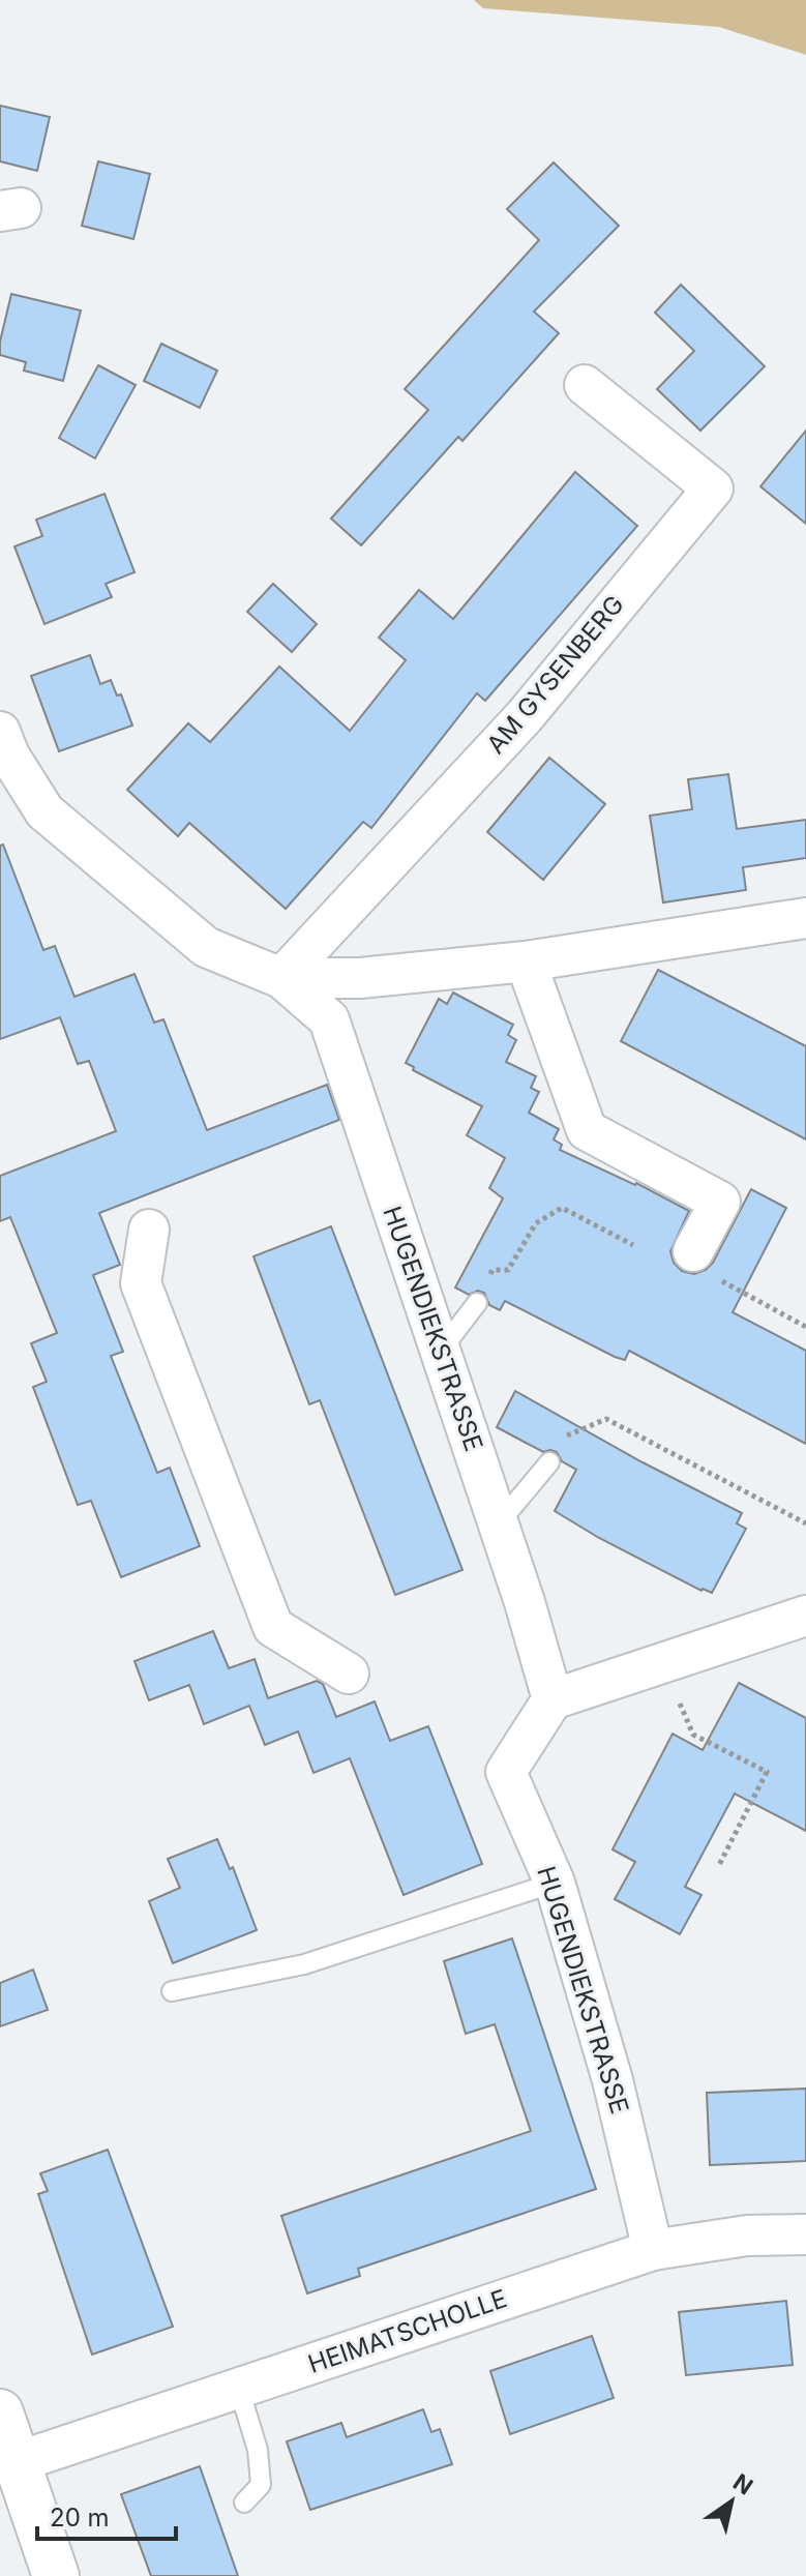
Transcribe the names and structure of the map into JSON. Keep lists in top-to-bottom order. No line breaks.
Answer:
{"streets":{"street":["AM GYSENBERG","HUGENDIEKSTRASSE","HEIMATSCHOLLE"]},"crossings":[["AM GYSENBERG","HUGENDIEKSTRASSE"],["HUGENDIEKSTRASSE","HEIMATSCHOLLE"]],"scale_bar":"20 m","north":"top right"}
